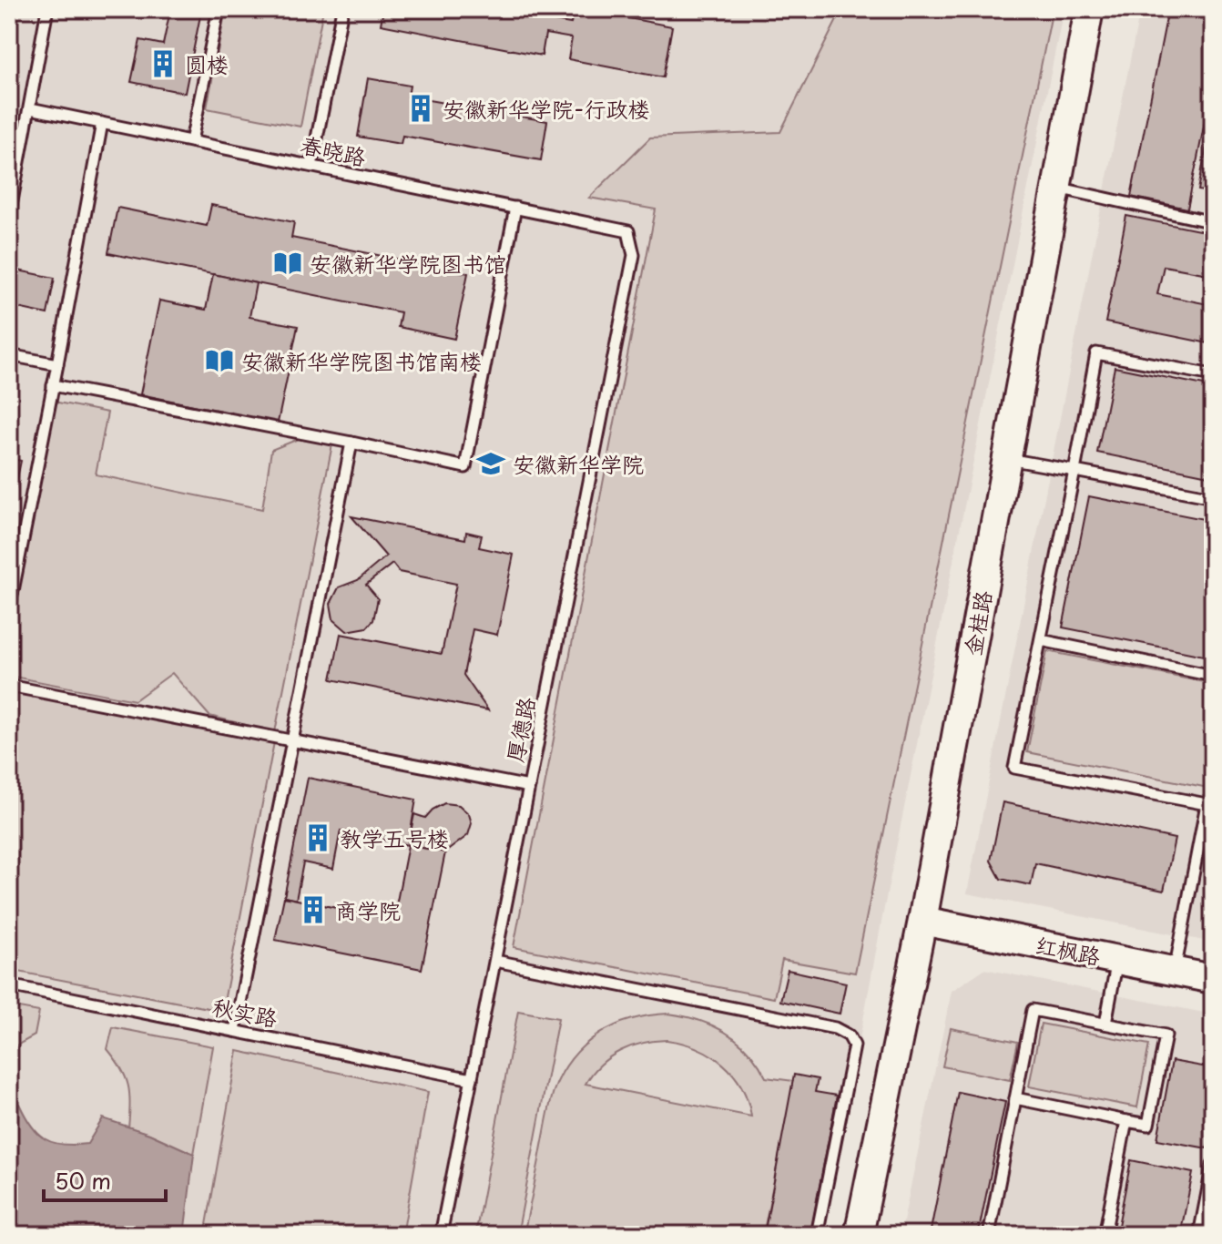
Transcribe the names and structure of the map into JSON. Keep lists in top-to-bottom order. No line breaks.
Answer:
{"streets":{"street":["金桂路","红枫路"],"lane":["春晓路","厚德路","秋实路"]},"crossings":[["春晓路","厚德路"],["金桂路","红枫路"],["厚德路","秋实路"]],"places":{"building":["圆楼","安徽新华学院-行政楼","教学五号楼","商学院"],"library":["安徽新华学院图书馆","安徽新华学院图书馆南楼"],"school or university":["安徽新华学院"]},"scale_bar":"50 m"}
